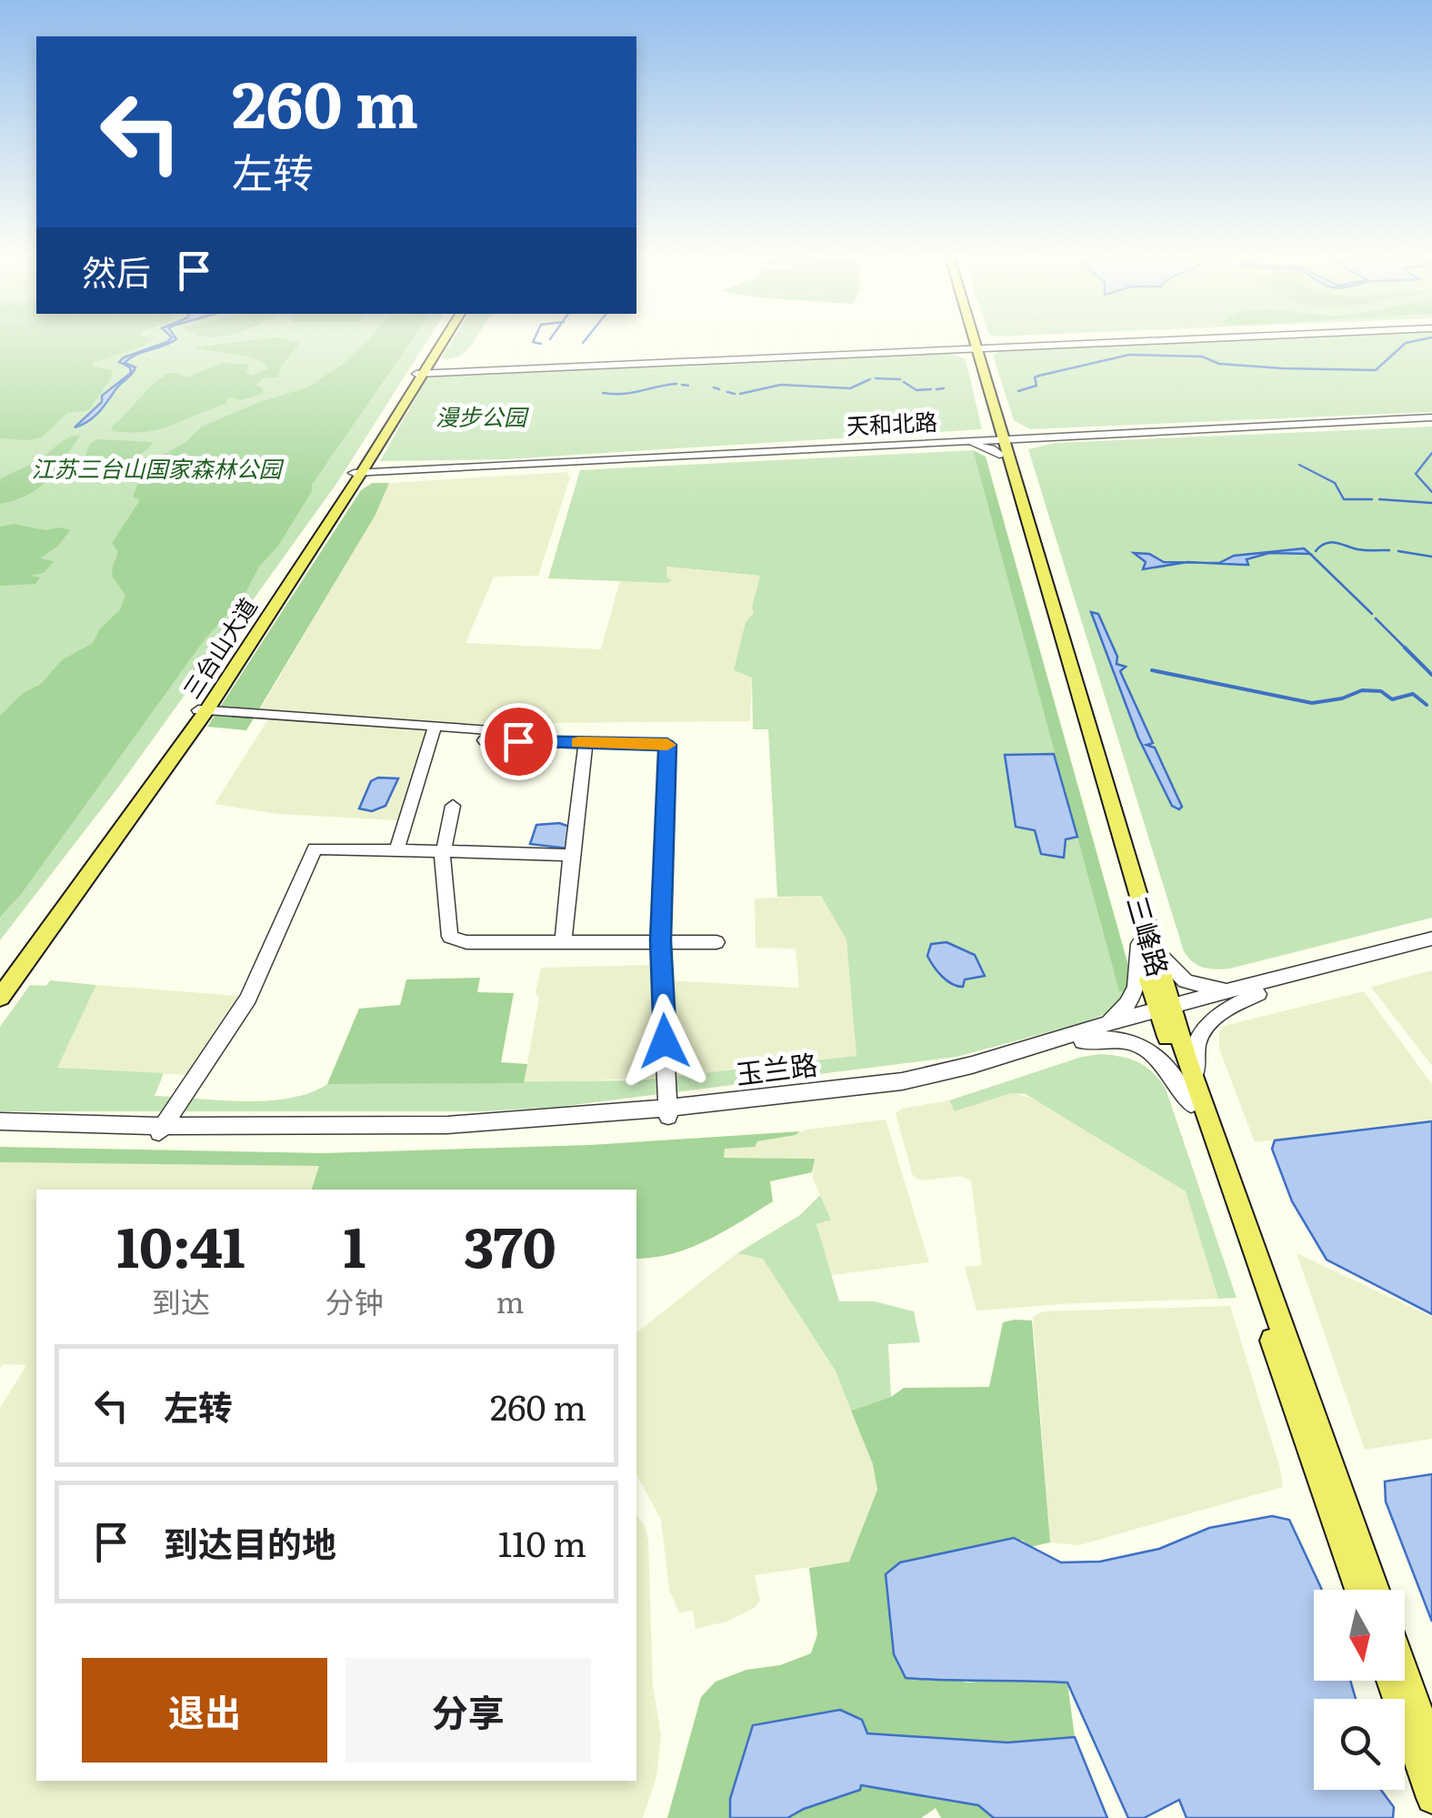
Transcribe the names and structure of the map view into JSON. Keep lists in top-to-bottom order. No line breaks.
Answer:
{"streets":{"main road":["三台山大道","三峰路"],"street":["天和北路","玉兰路"]},"crossings":[["天和北路","三台山大道"],["天和北路","三峰路"],["三峰路","玉兰路"]],"parks":["漫步公园","江苏三台山国家森林公园"],"north":"bottom","page":{"turn":["260 m","左转"],"then":"然后","eta":["10:41","到达","1","分钟","370","m"],"list":[{"name":"左转","value":"260 m"},{"name":"到达目的地","value":"110 m"}],"buttons":["退出","分享"]}}
